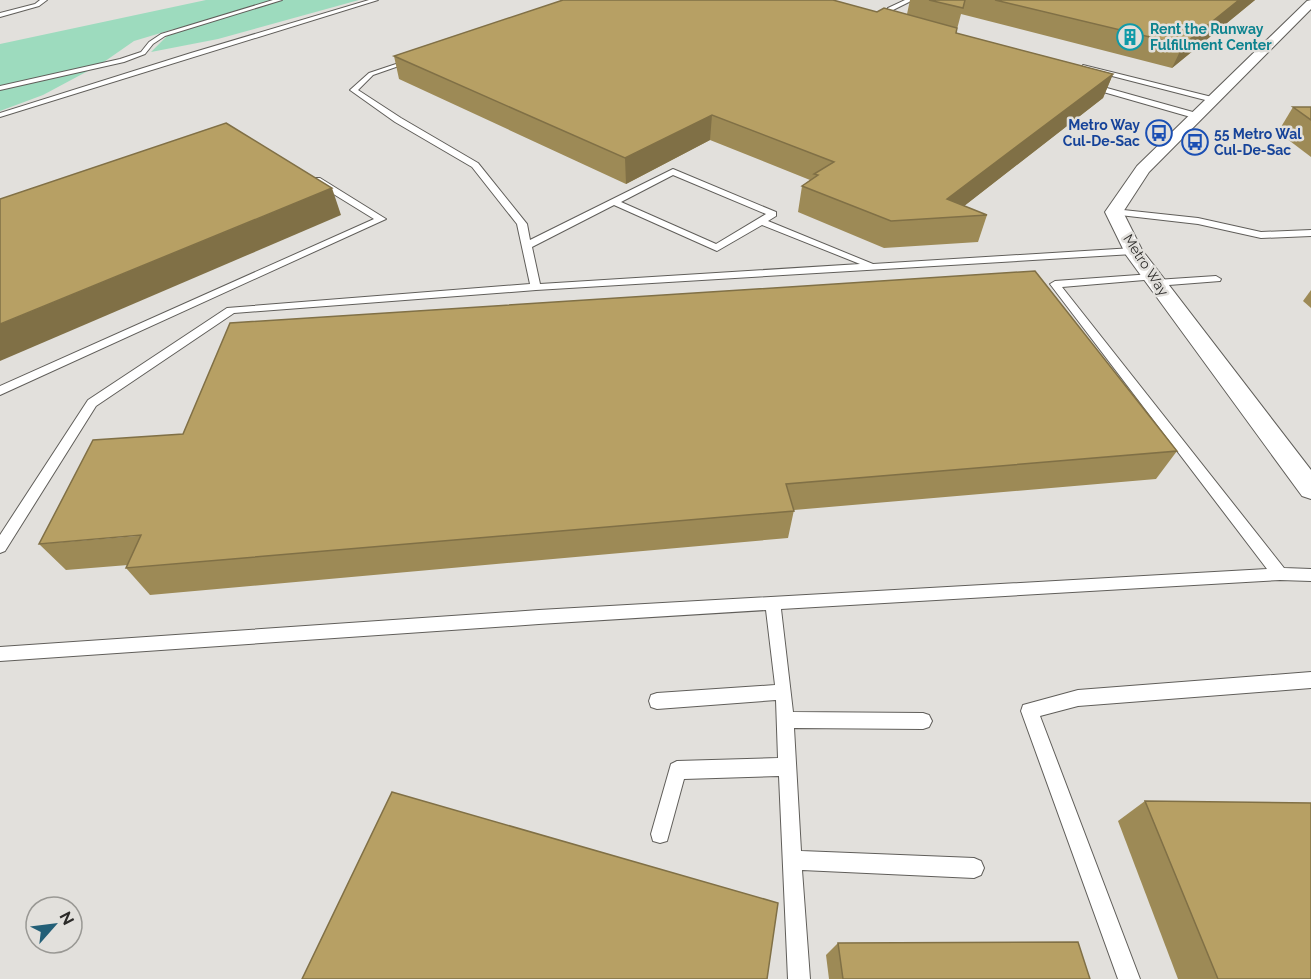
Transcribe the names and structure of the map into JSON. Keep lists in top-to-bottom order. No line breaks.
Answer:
{"streets":{"street":["Metro Way"]},"places":{"building":["Rent the Runway Fulfillment Center"],"bus stop":["Metro Way Cul-De-Sac","55 Metro Wal Cul-De-Sac"]},"north":"top right"}
